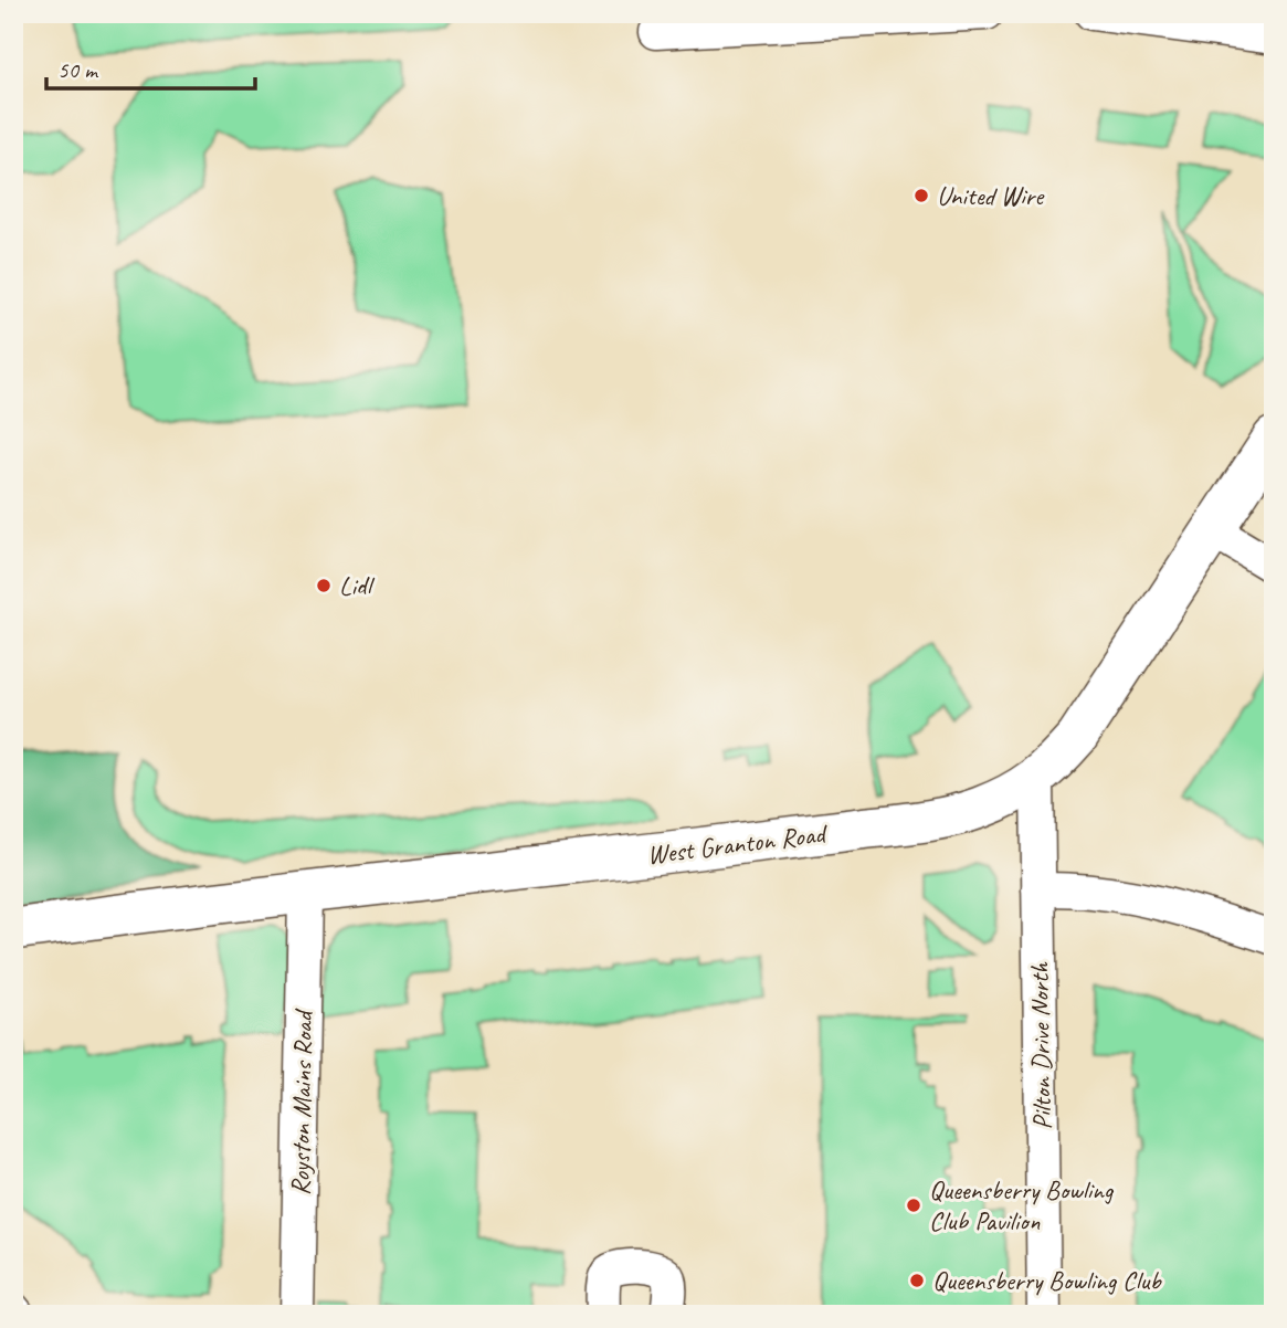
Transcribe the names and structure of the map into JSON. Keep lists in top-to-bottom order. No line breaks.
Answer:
{"streets":{"street":["West Granton Road","Pilton Drive North","Royston Mains Road"]},"crossings":[["West Granton Road","Pilton Drive North"],["West Granton Road","Royston Mains Road"]],"places":["United Wire","Lidl","Queensberry Bowling Club Pavilion","Queensberry Bowling Club"],"scale_bar":"50 m"}
